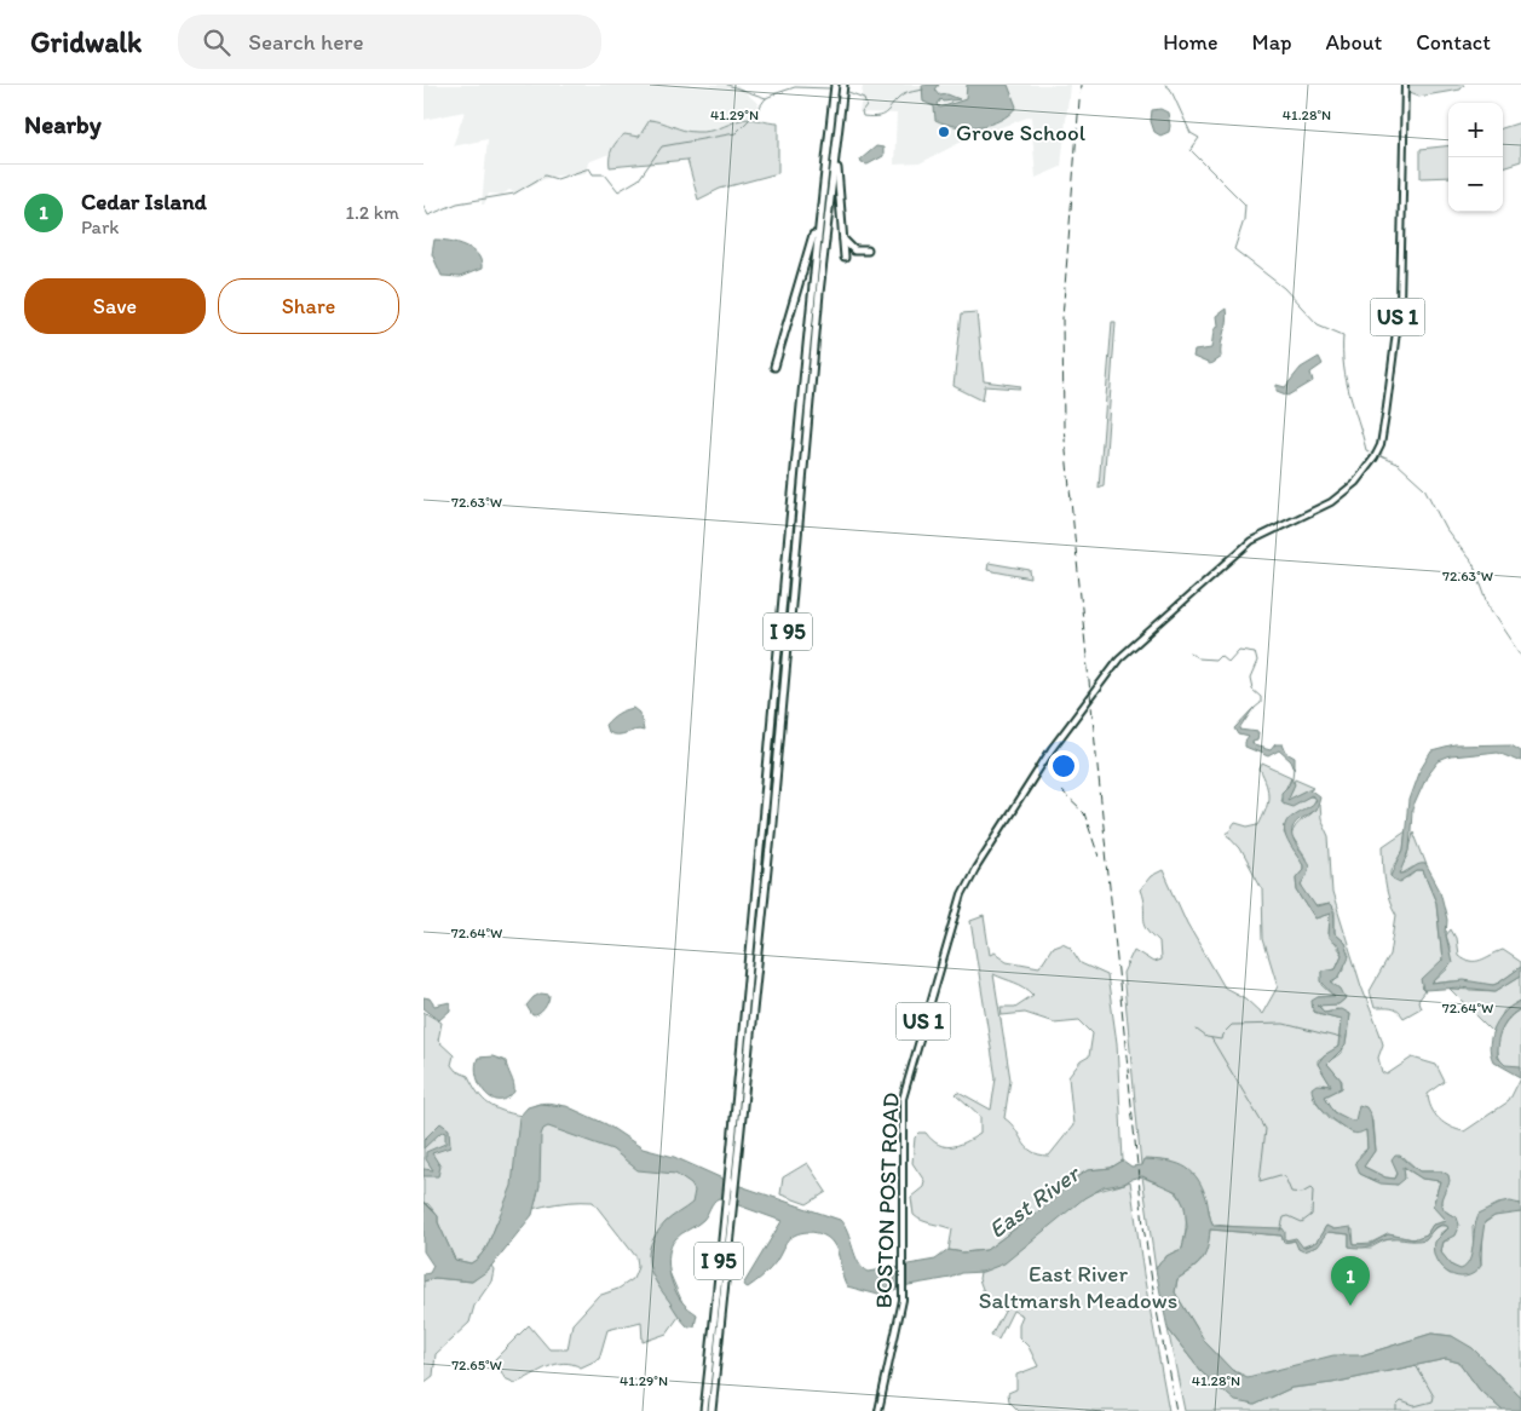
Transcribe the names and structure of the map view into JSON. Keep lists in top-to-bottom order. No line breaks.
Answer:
{"streets":{"highway":["I 95"],"main road":["US 1","BOSTON POST ROAD"]},"water":["East River"],"parks":["East River Saltmarsh Meadows"],"places":["Grove School"],"page":{"header":"Gridwalk","search":"Search here","nav":["Home","Map","About","Contact"],"heading":"Nearby","map_buttons":["+","−"],"list":[{"mark":"1","name":"Cedar Island","note":"Park","value":"1.2 km"}],"buttons":["Save","Share"],"pins":"1"},"coordinates":["41.29°N","41.28°N","72.63°W","72.64°W","72.65°W"]}
